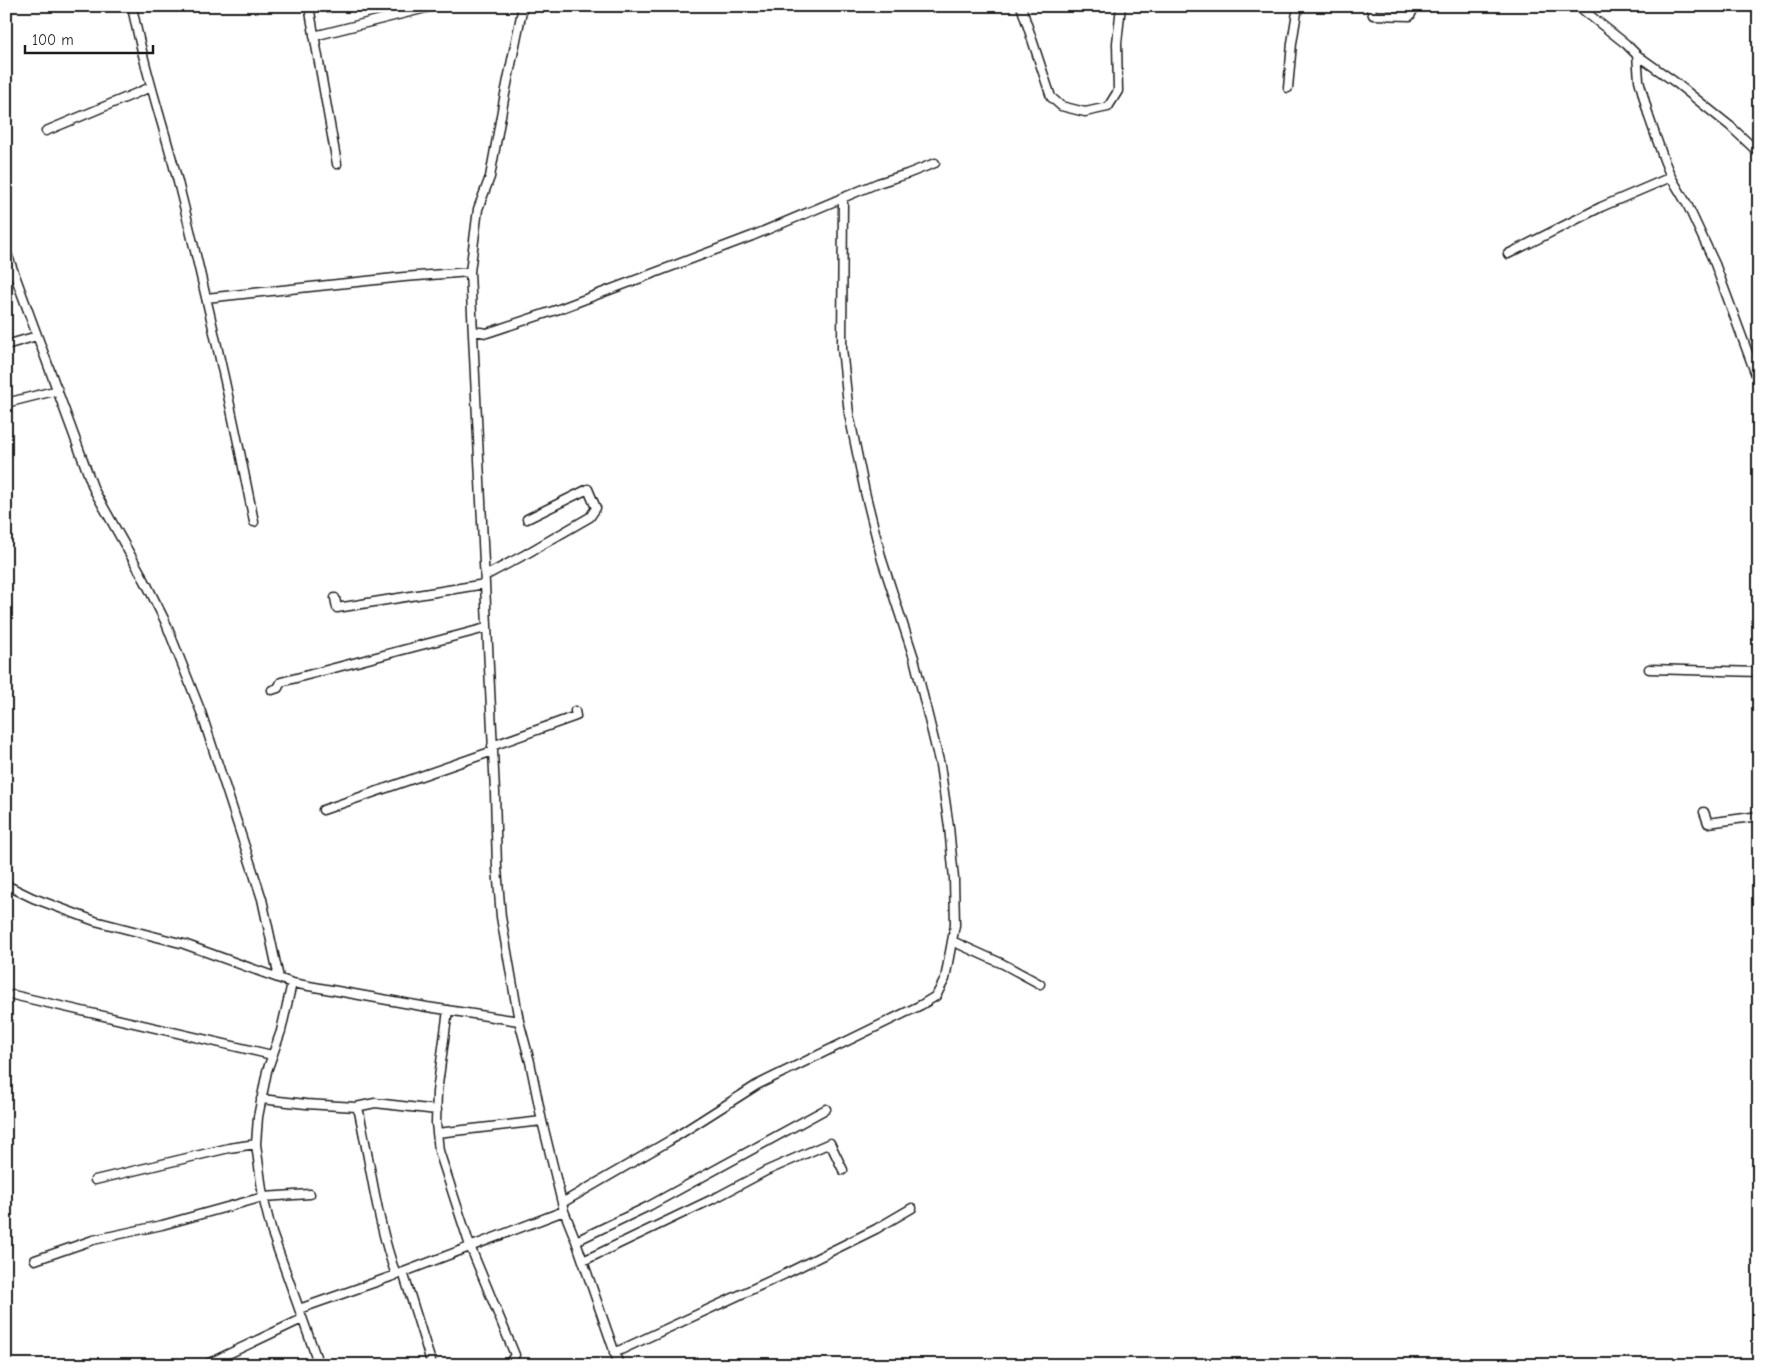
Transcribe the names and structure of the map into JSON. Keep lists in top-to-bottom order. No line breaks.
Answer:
{"scale_bar":"100 m"}
